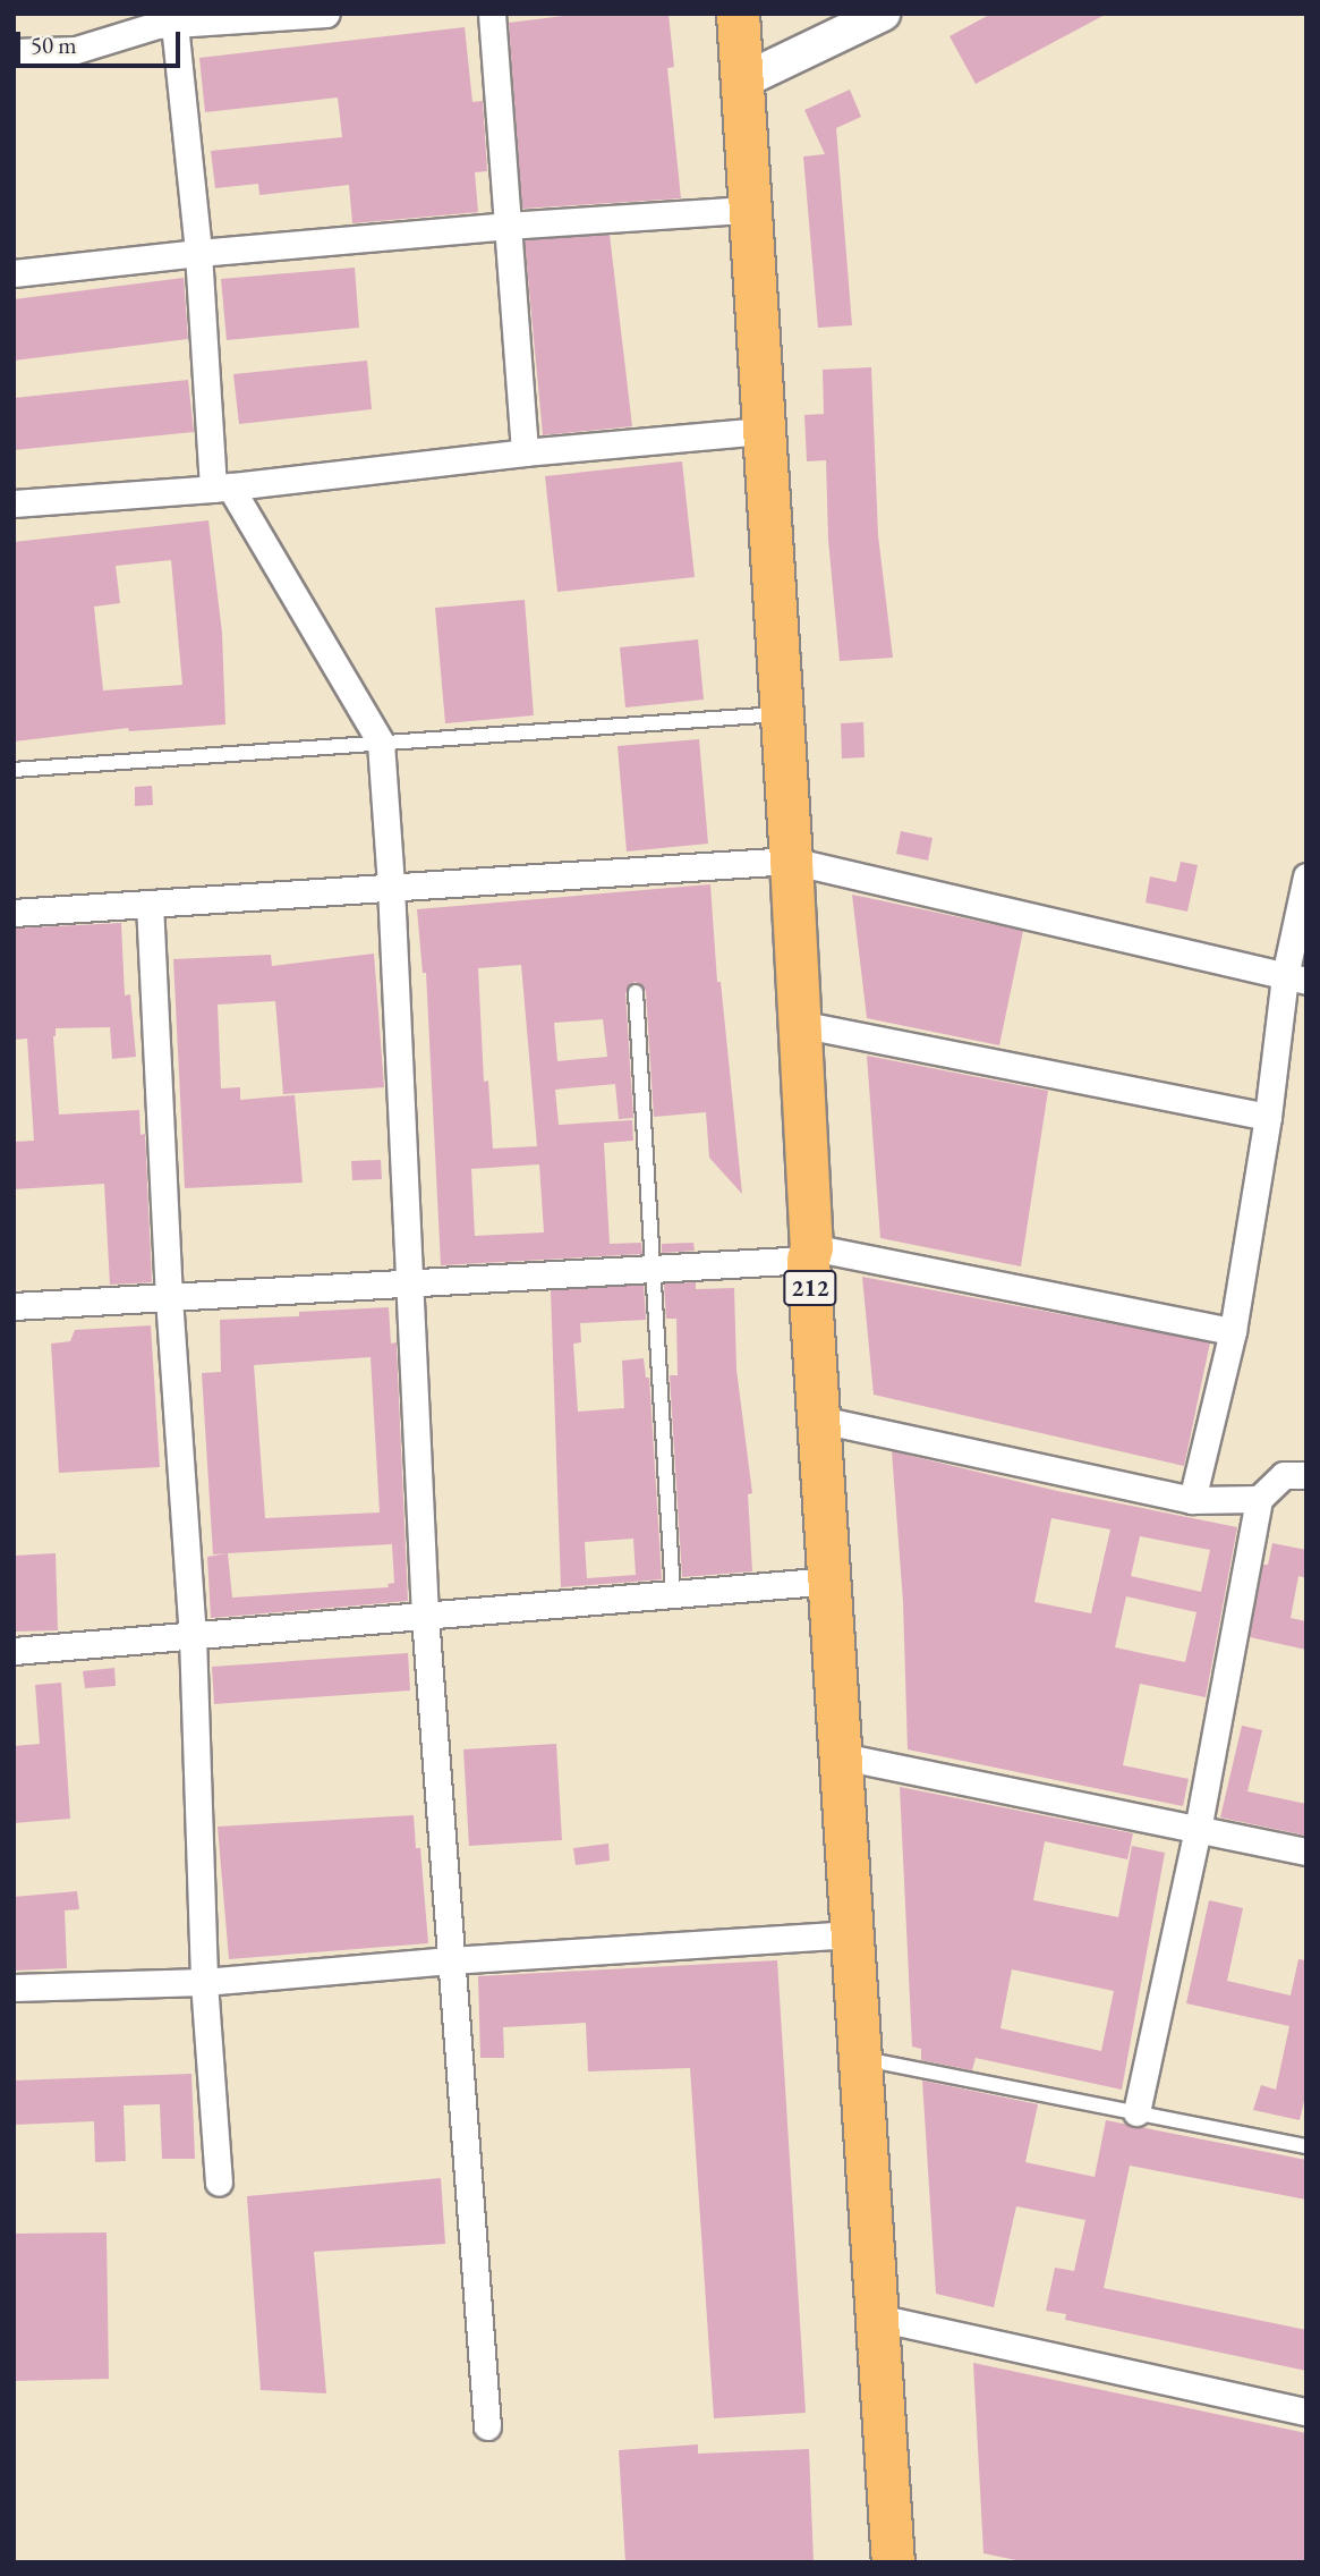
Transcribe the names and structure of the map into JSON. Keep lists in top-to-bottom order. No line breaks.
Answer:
{"streets":{"main road":["212"]},"scale_bar":"50 m"}
